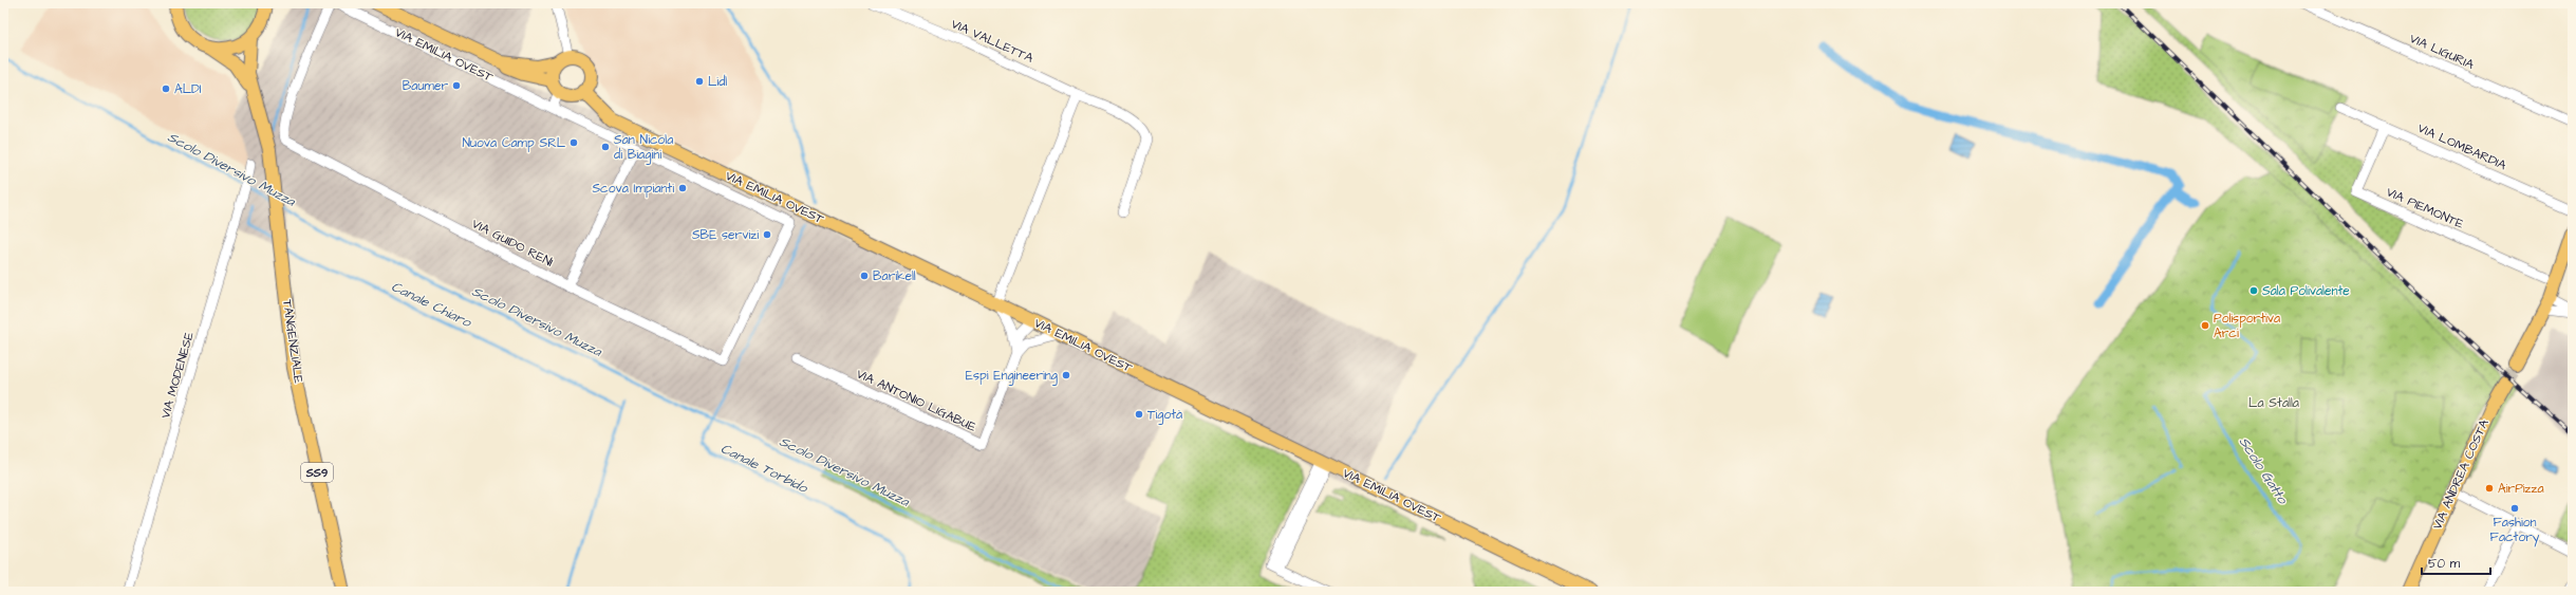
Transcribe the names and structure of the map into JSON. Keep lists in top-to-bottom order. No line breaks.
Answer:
{"streets":{"main road":["VIA EMILIA OVEST","TANGENZIALE","SS9","VIA ANDREA COSTA"],"street":["VIA VALLETTA","VIA LIGURIA","VIA LOMBARDIA","VIA PIEMONTE","VIA GUIDO RENI","VIA MODENESE","VIA ANTONIO LIGABUE"]},"crossings":[["VIA EMILIA OVEST","VIA GUIDO RENI"],["VIA EMILIA OVEST","VIA ANTONIO LIGABUE"],["VIA LOMBARDIA","VIA PIEMONTE"]],"water":["Scolo Diversivo Muzza","Canale Chiaro","Canale Torbido","Scolo Gatto"],"parks":["La Stalla"],"places":["Lidl","Baumer","ALDI","Nuova Camp SRL","San Nicola di Biagini","Scova Impianti","SBE servizi","Barikell","Sala Polivalente","Polisportiva Arci","Espi Engineering","Tigotà","AirPizza","Fashion Factory"],"scale_bar":"50 m"}
